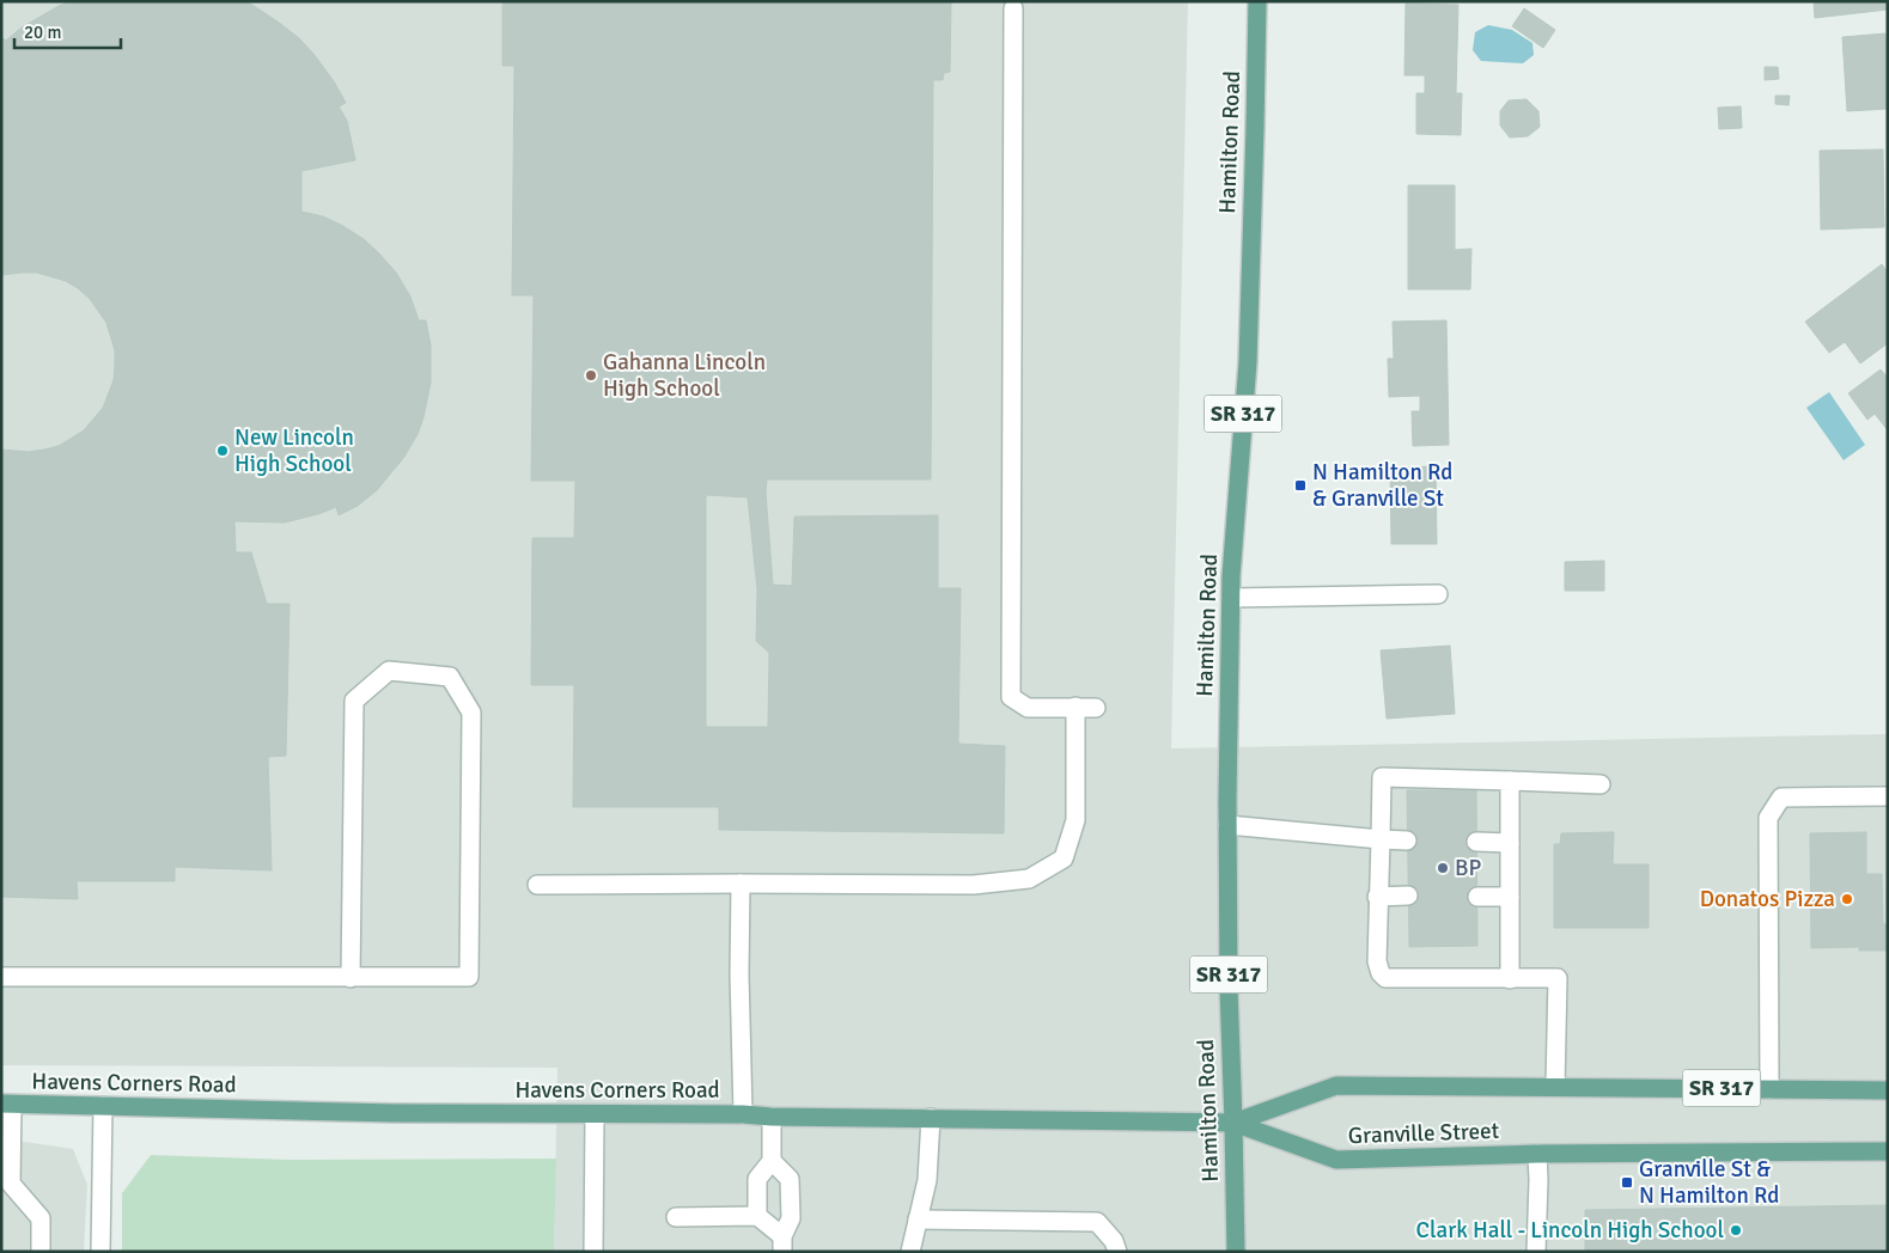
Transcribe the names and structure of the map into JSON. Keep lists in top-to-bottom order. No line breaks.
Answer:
{"streets":{"main road":["Hamilton Road","SR 317","Havens Corners Road","Granville Street"]},"crossings":[["Hamilton Road","Havens Corners Road"],["Hamilton Road","Granville Street"],["Havens Corners Road","Granville Street"]],"places":{"other":["Gahanna Lincoln High School","New Lincoln High School","BP","Donatos Pizza","Clark Hall - Lincoln High School"],"transit":["N Hamilton Rd & Granville St","Granville St & N Hamilton Rd"]},"scale_bar":"20 m"}
